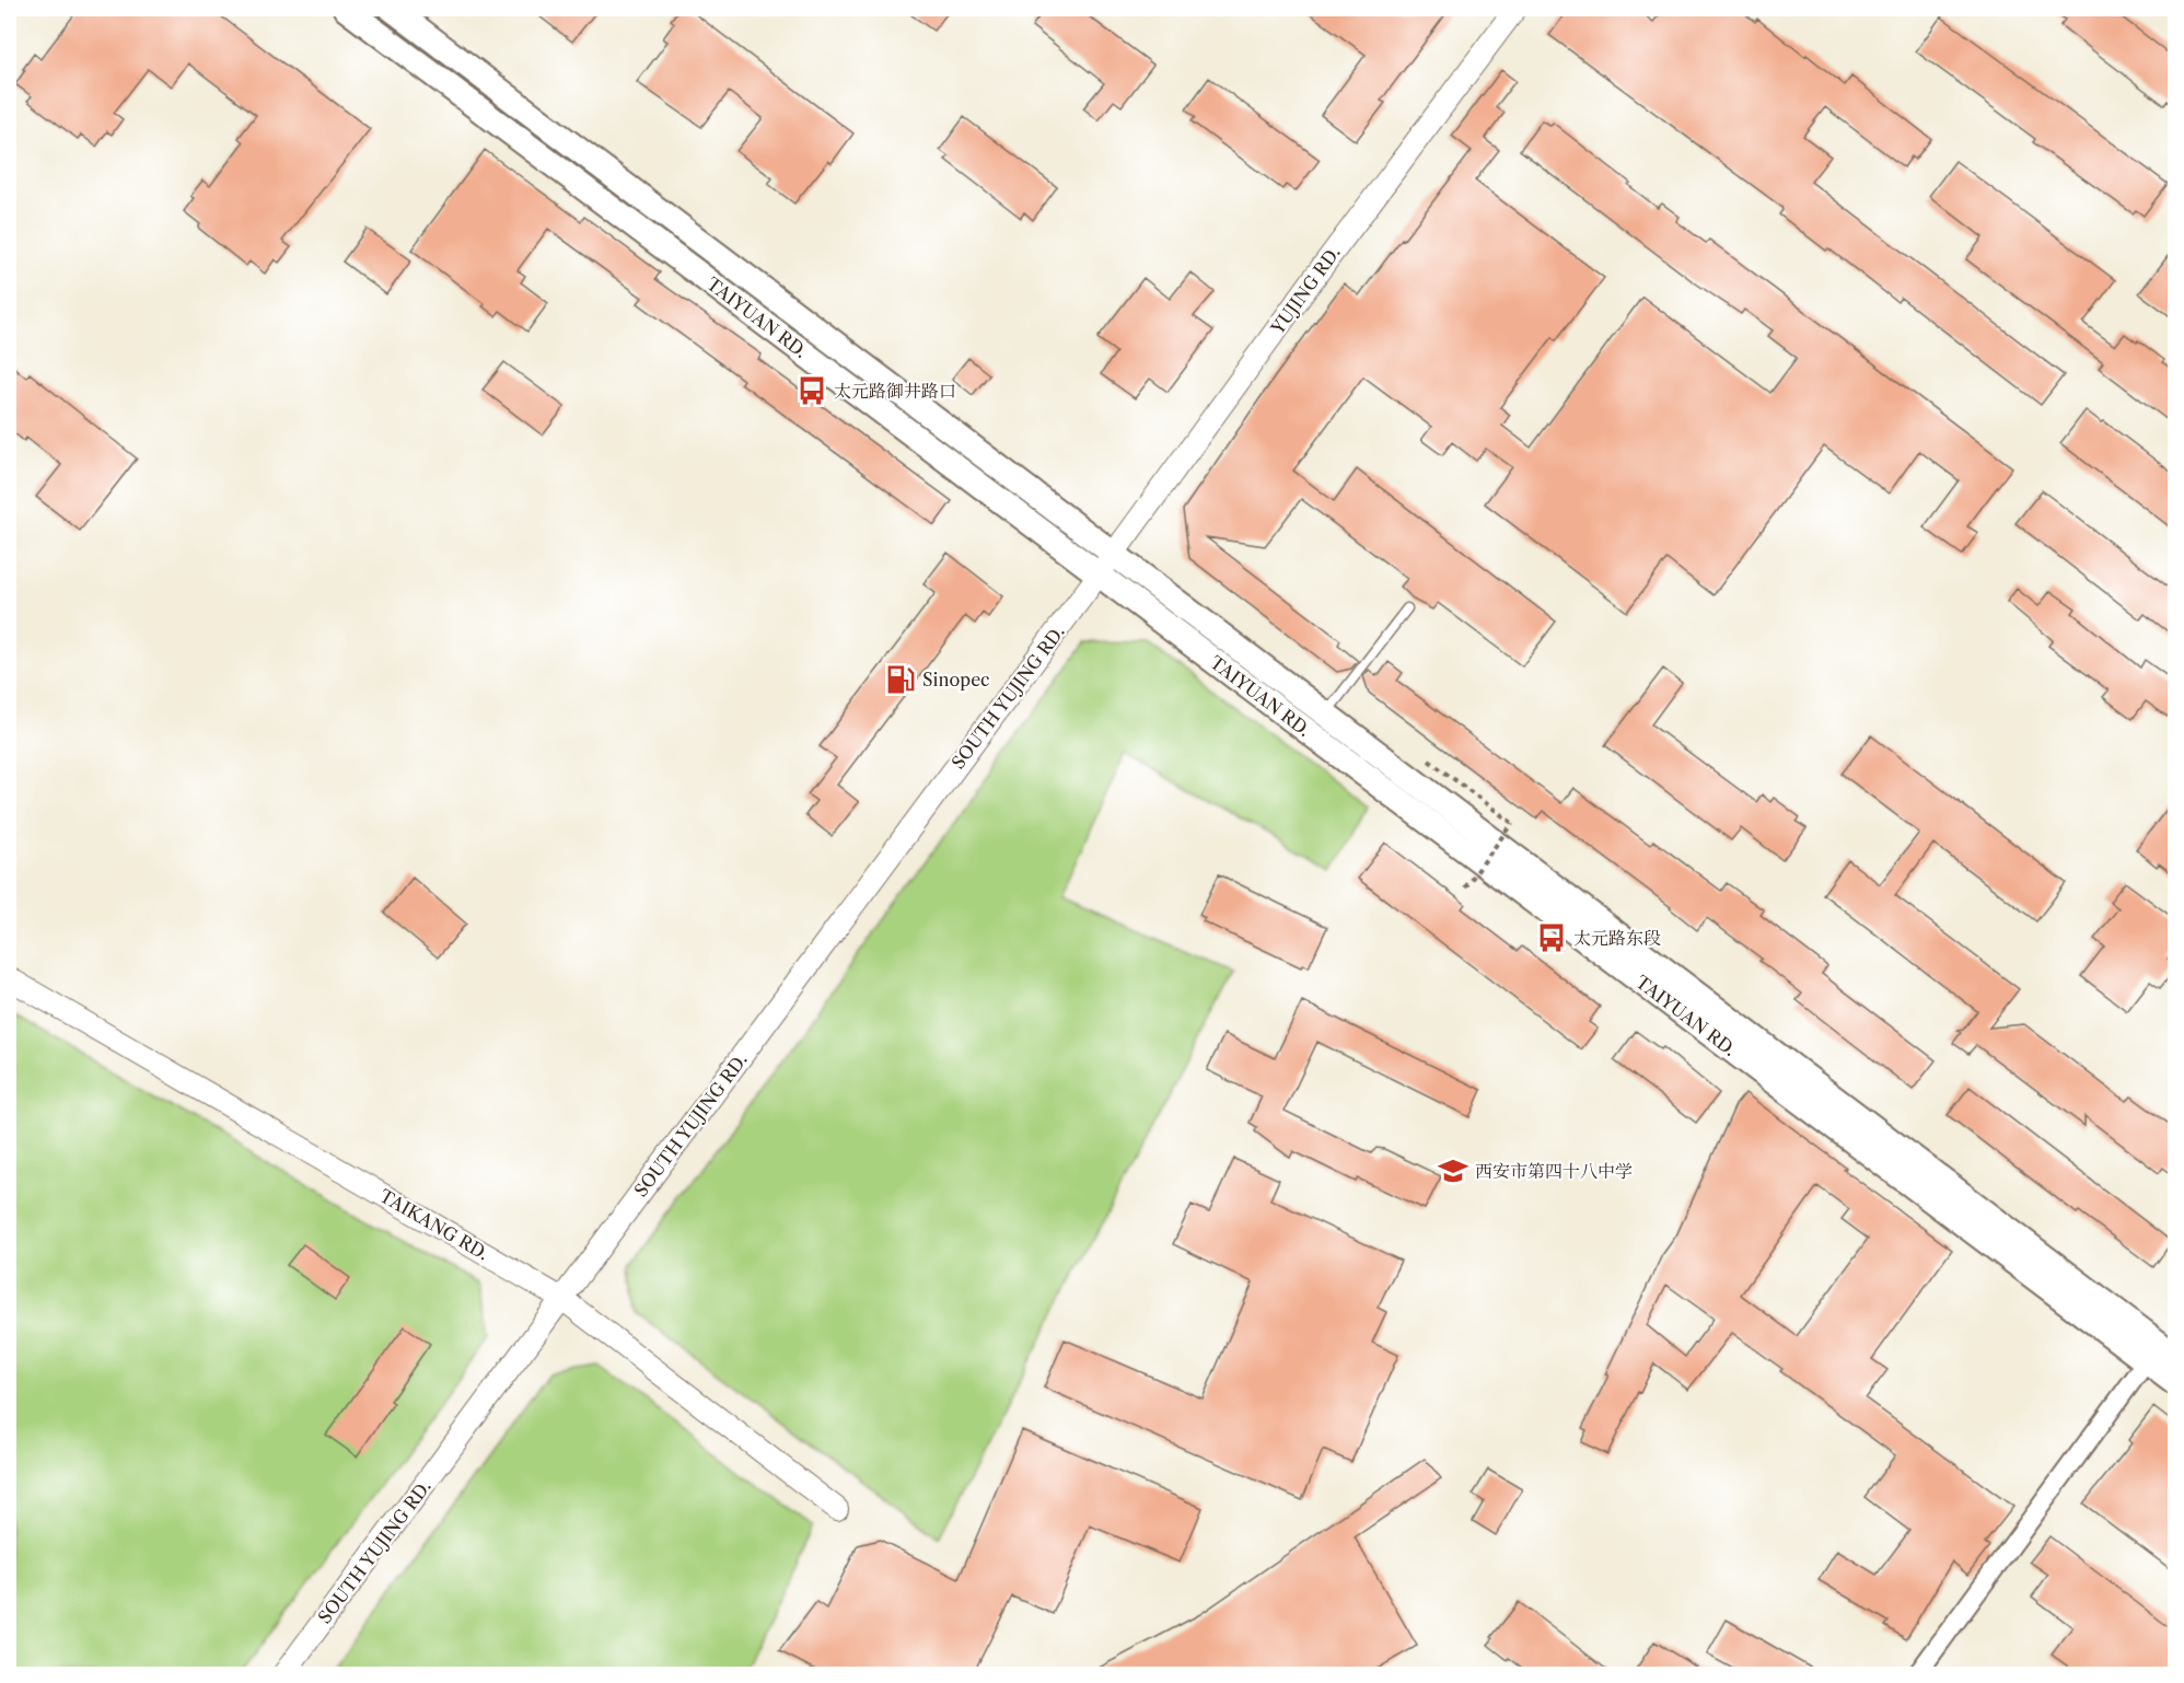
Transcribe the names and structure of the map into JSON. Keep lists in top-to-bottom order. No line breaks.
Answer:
{"streets":{"main road":["TAIYUAN RD."],"street":["YUJING RD.","SOUTH YUJING RD.","TAIKANG RD."]},"crossings":[["YUJING RD.","TAIYUAN RD."],["YUJING RD.","SOUTH YUJING RD."],["TAIYUAN RD.","SOUTH YUJING RD."],["SOUTH YUJING RD.","TAIKANG RD."]],"places":{"bus stop":["太元路御井路口","太元路东段"],"fuel station":["Sinopec"],"school or university":["西安市第四十八中学"]}}
